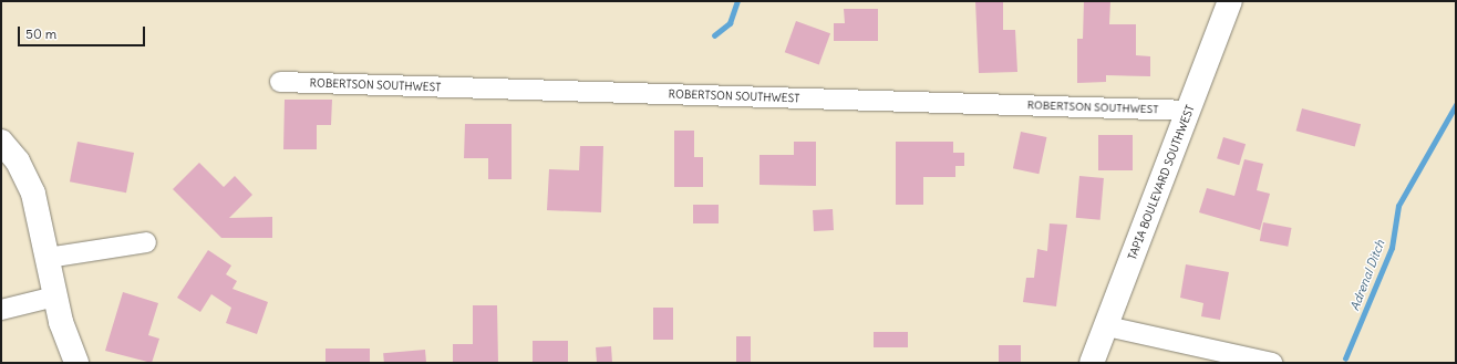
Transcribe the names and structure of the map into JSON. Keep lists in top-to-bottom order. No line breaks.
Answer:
{"streets":{"street":["ROBERTSON SOUTHWEST","TAPIA BOULEVARD SOUTHWEST"]},"crossings":[["ROBERTSON SOUTHWEST","TAPIA BOULEVARD SOUTHWEST"]],"water":["Adrenal Ditch"],"scale_bar":"50 m"}
